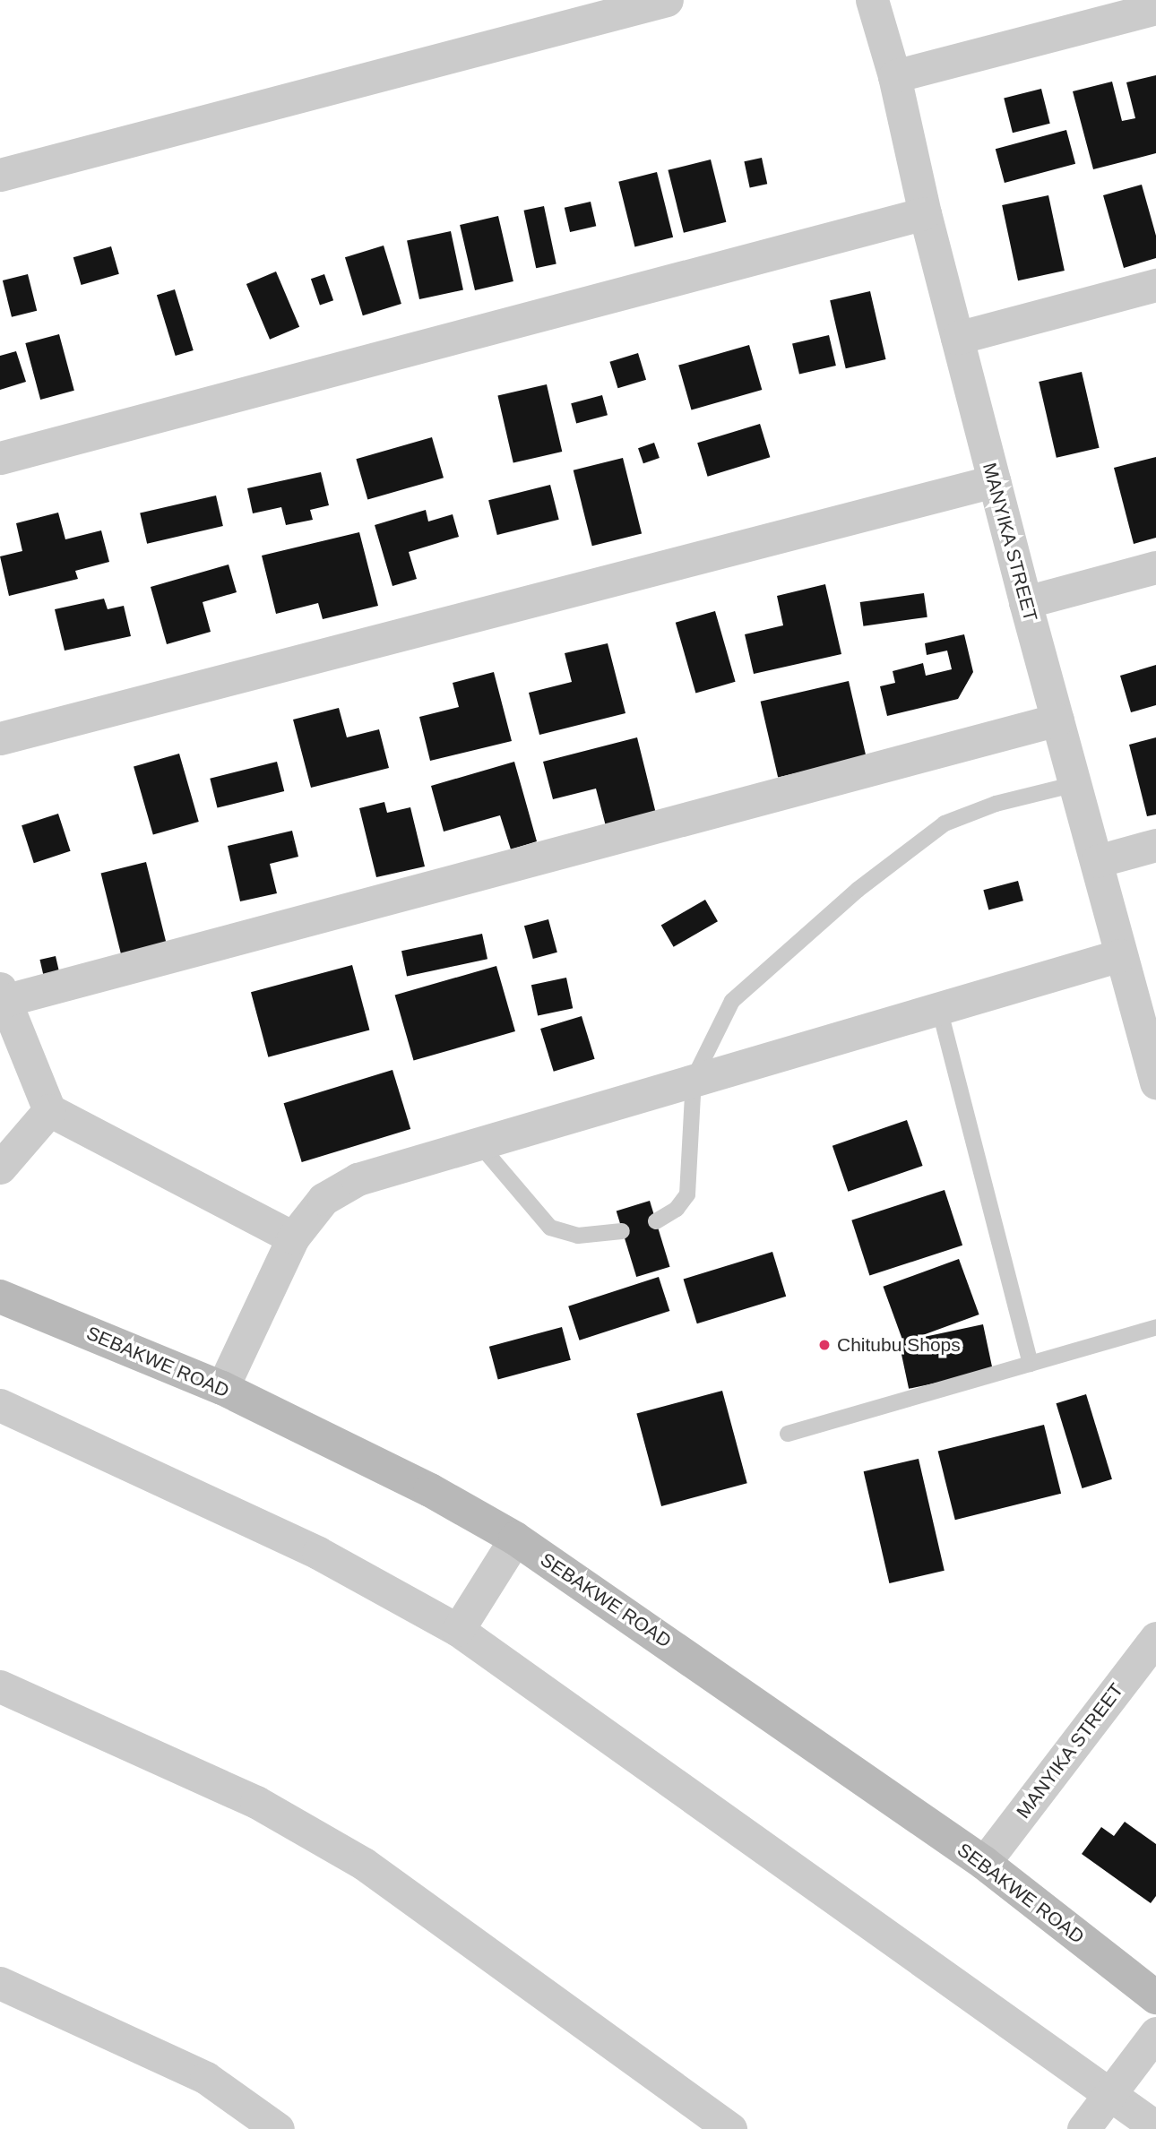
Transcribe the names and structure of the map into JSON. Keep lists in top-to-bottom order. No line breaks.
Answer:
{"streets":{"street":["MANYIKA STREET","SEBAKWE ROAD"]},"crossings":[["MANYIKA STREET","SEBAKWE ROAD"]],"places":["Chitubu Shops"]}
